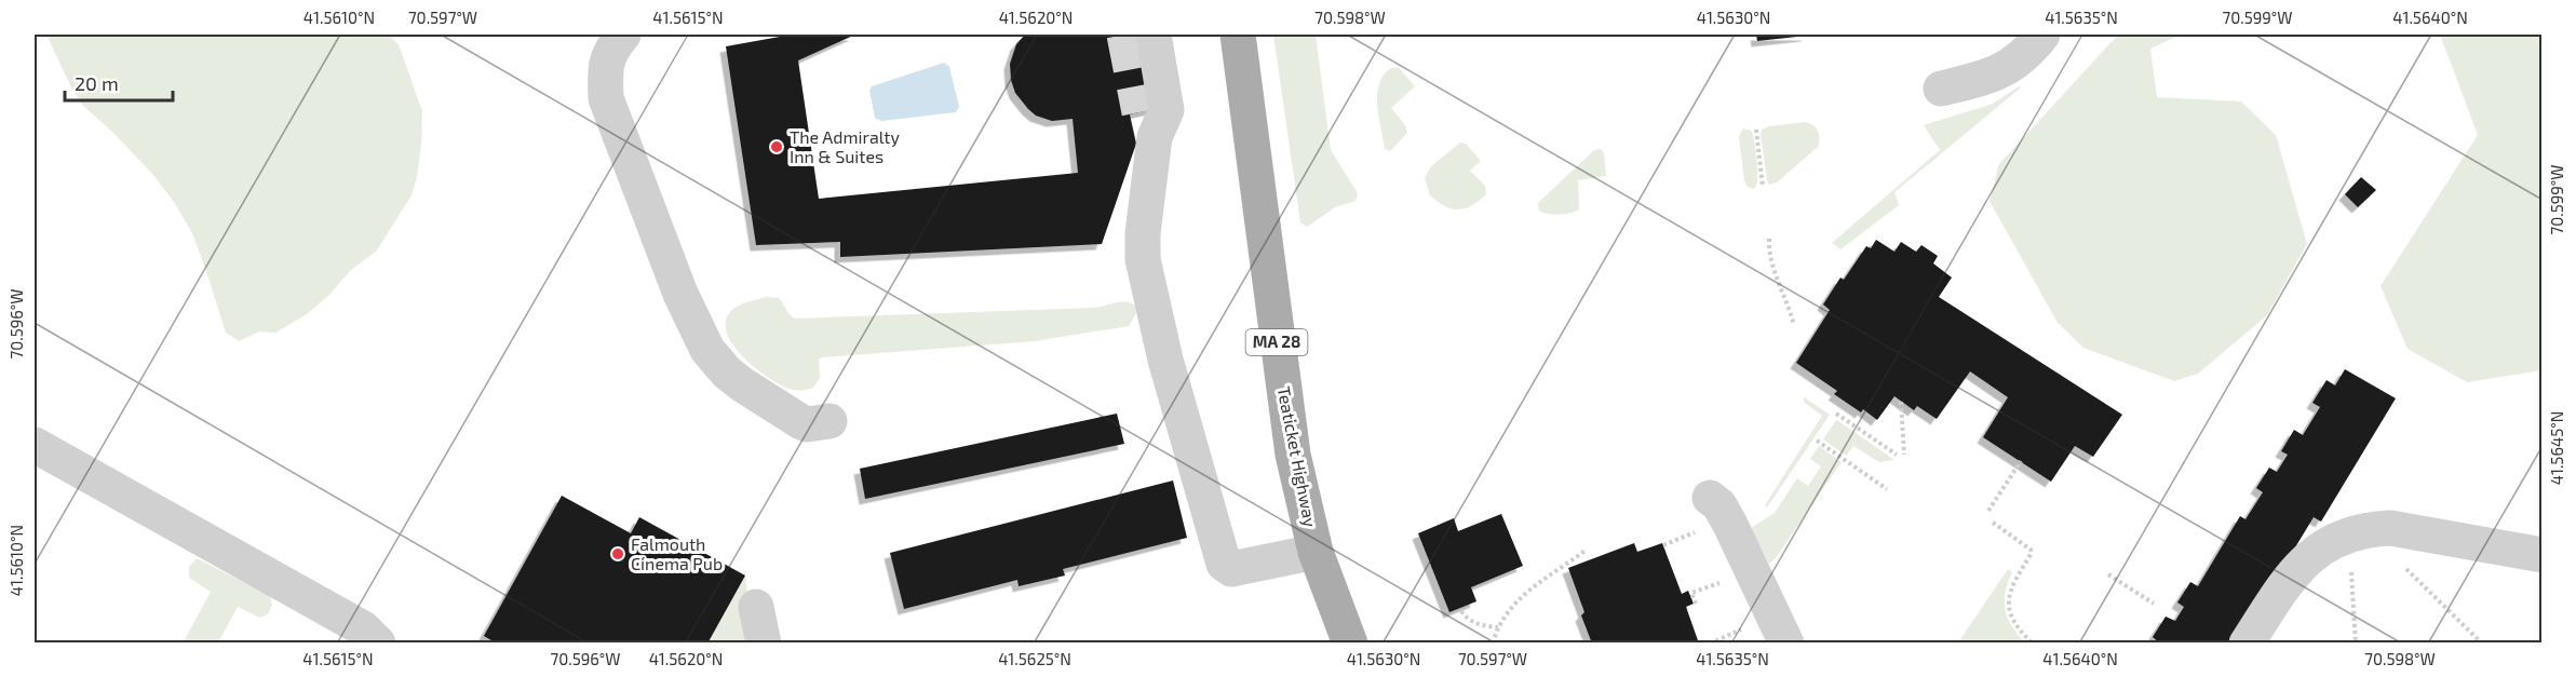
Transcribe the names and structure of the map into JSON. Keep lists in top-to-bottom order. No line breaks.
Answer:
{"streets":{"main road":["MA 28","Teaticket Highway"]},"places":["The Admiralty Inn & Suites","Falmouth Cinema Pub"],"scale_bar":"20 m","coordinates":["41.5610°N","70.597°W","41.5615°N","41.5620°N","70.598°W","41.5630°N","41.5635°N","70.599°W","41.5640°N","70.596°W","41.5645°N","41.5625°N"]}
